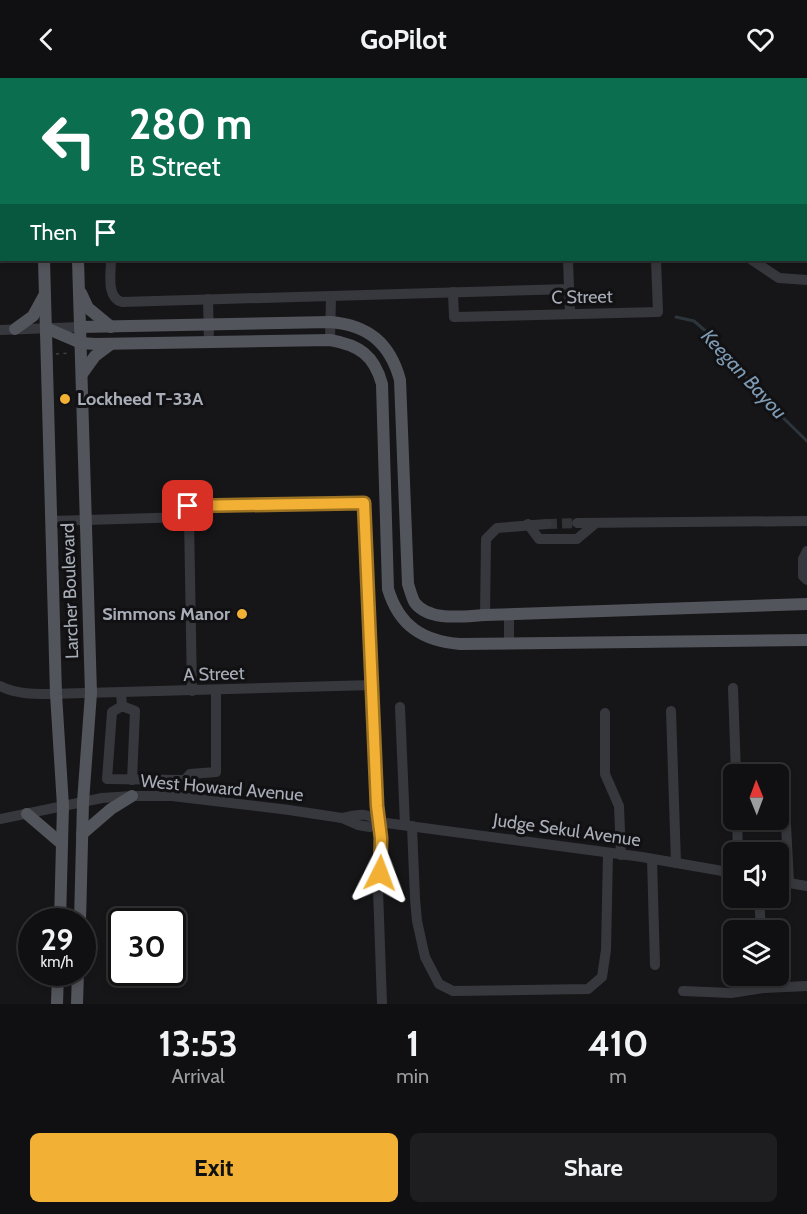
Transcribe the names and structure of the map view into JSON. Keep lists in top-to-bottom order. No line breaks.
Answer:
{"streets":{"main road":["Larcher Boulevard"],"street":["C Street","A Street","West Howard Avenue","Judge Sekul Avenue"]},"crossings":[["Larcher Boulevard","A Street"],["Larcher Boulevard","West Howard Avenue"],["West Howard Avenue","Judge Sekul Avenue"]],"water":["Keegan Bayou"],"places":["Lockheed T-33A","Simmons Manor"],"north":"top","page":{"header":"GoPilot","turn":["280 m","B Street"],"then":"Then","speed":"29 km/h","limit":"30","eta":["13:53","Arrival","1","min","410","m"],"buttons":["Exit","Share"]}}
